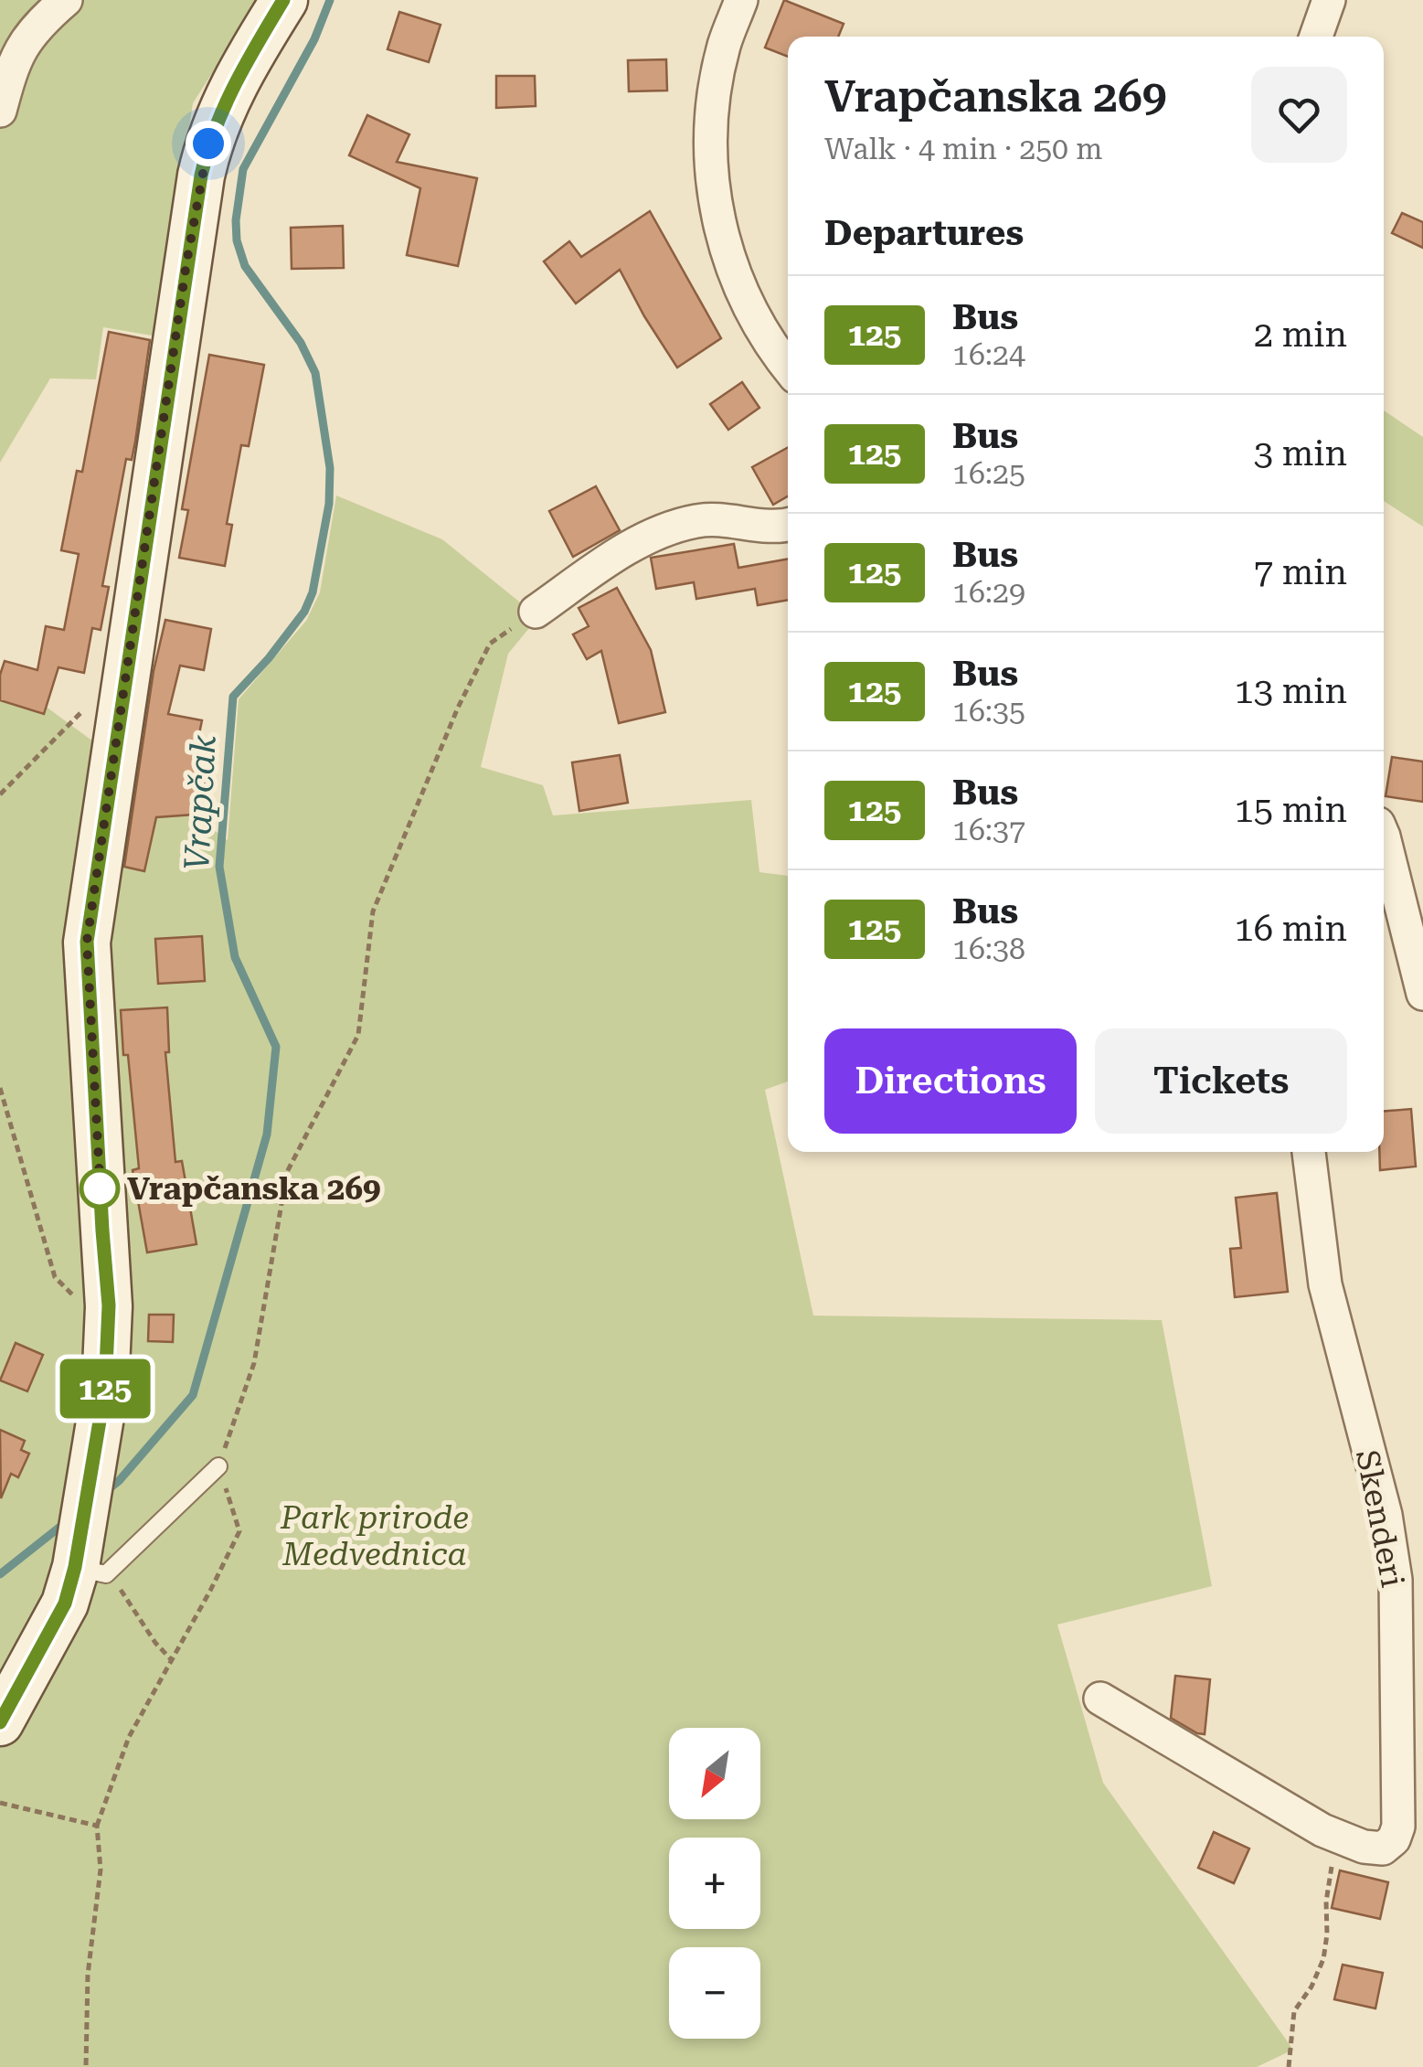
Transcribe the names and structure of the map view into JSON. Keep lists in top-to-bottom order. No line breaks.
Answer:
{"streets":{"street":["Skenderi"]},"water":["Vrapčak"],"parks":["Park prirode Medvednica"],"places":["Vrapčanska 269"],"lines":["bus line 125"],"north":"bottom left","page":{"on_map":"125","heading":[["Vrapčanska 269","Walk · 4 min · 250 m"],"Departures"],"list":[{"mark":"125","name":"Bus","note":"16:24","value":"2 min"},{"mark":"125","name":"Bus","note":"16:25","value":"3 min"},{"mark":"125","name":"Bus","note":"16:29","value":"7 min"},{"mark":"125","name":"Bus","note":"16:35","value":"13 min"},{"mark":"125","name":"Bus","note":"16:37","value":"15 min"},{"mark":"125","name":"Bus","note":"16:38","value":"16 min"}],"buttons":["Directions","Tickets"],"map_buttons":["+","−"]}}
